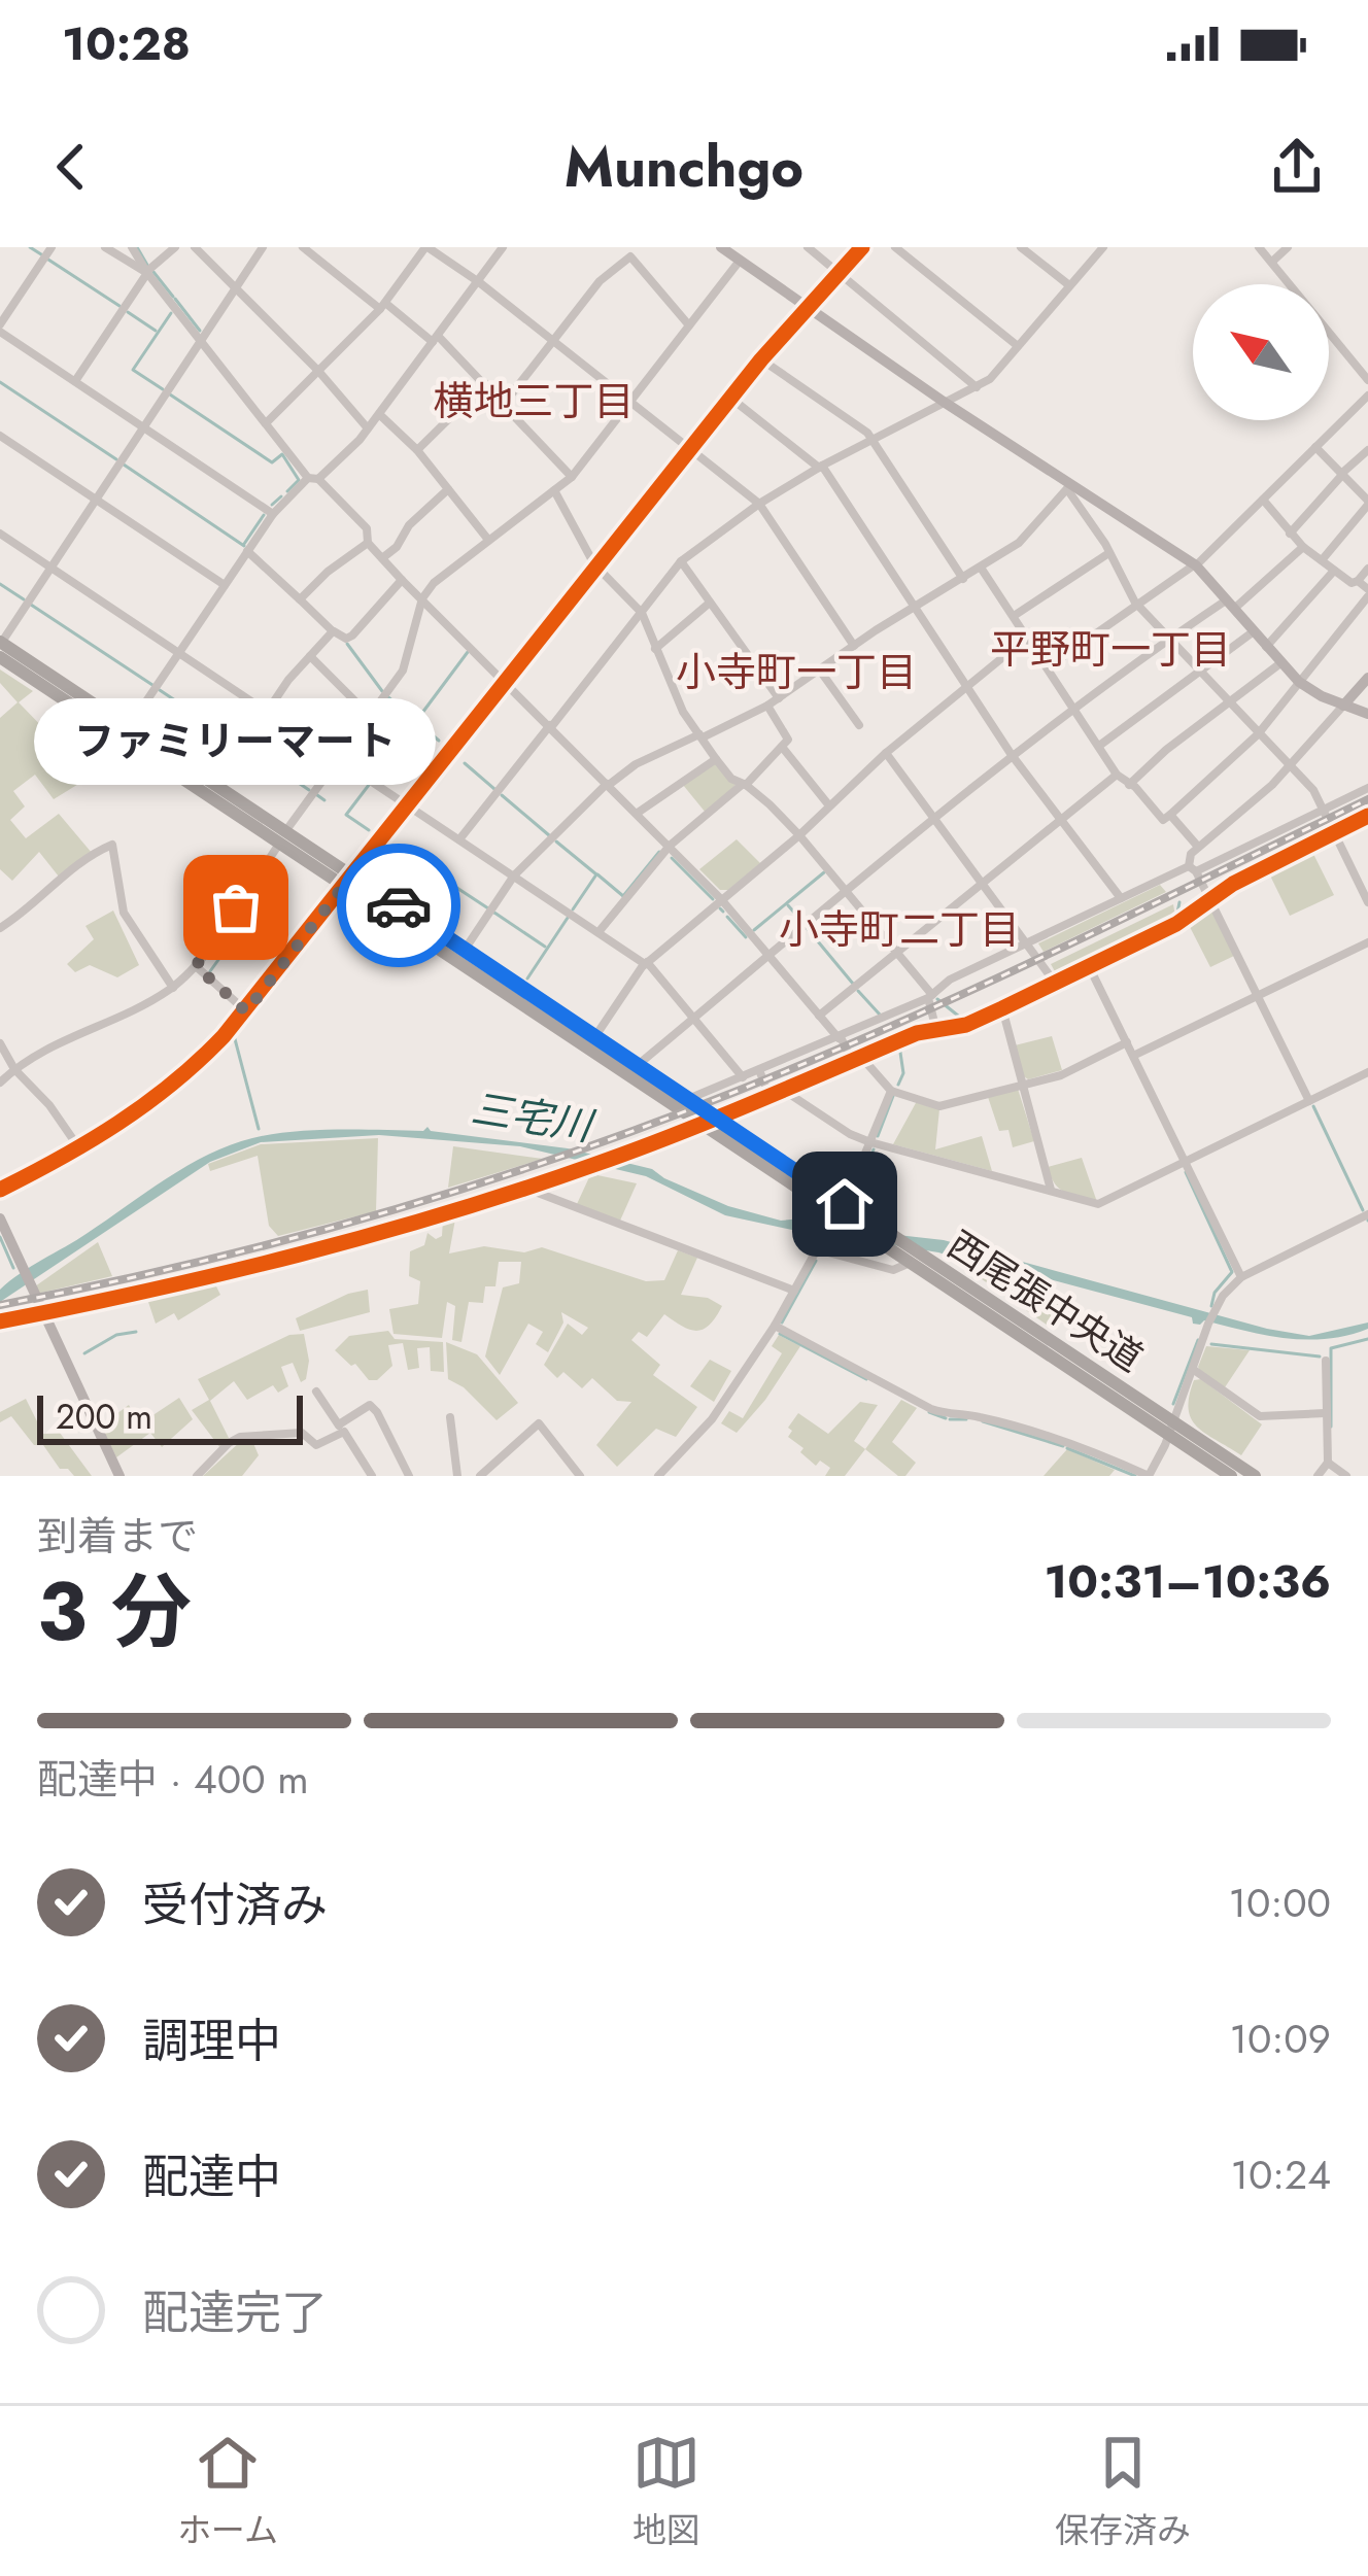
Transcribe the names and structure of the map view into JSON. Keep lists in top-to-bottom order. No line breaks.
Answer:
{"streets":{"main road":["西尾張中央道"]},"districts":["横地三丁目","平野町一丁目","小寺町一丁目","小寺町二丁目"],"water":["三宅川"],"places":["ファミリーマート"],"scale_bar":"200 m","north":"top left","page":{"status":"10:28","header":"Munchgo","bubble":"ファミリーマート","scale":"200 m","heading":["3 分","到着まで","10:31–10:36"],"bar":"配達中 · 400 m","list":[["受付済み","10:00"],["調理中","10:09"],["配達中","10:24"],"配達完了"],"tabs":["ホーム","地図","保存済み"]}}
